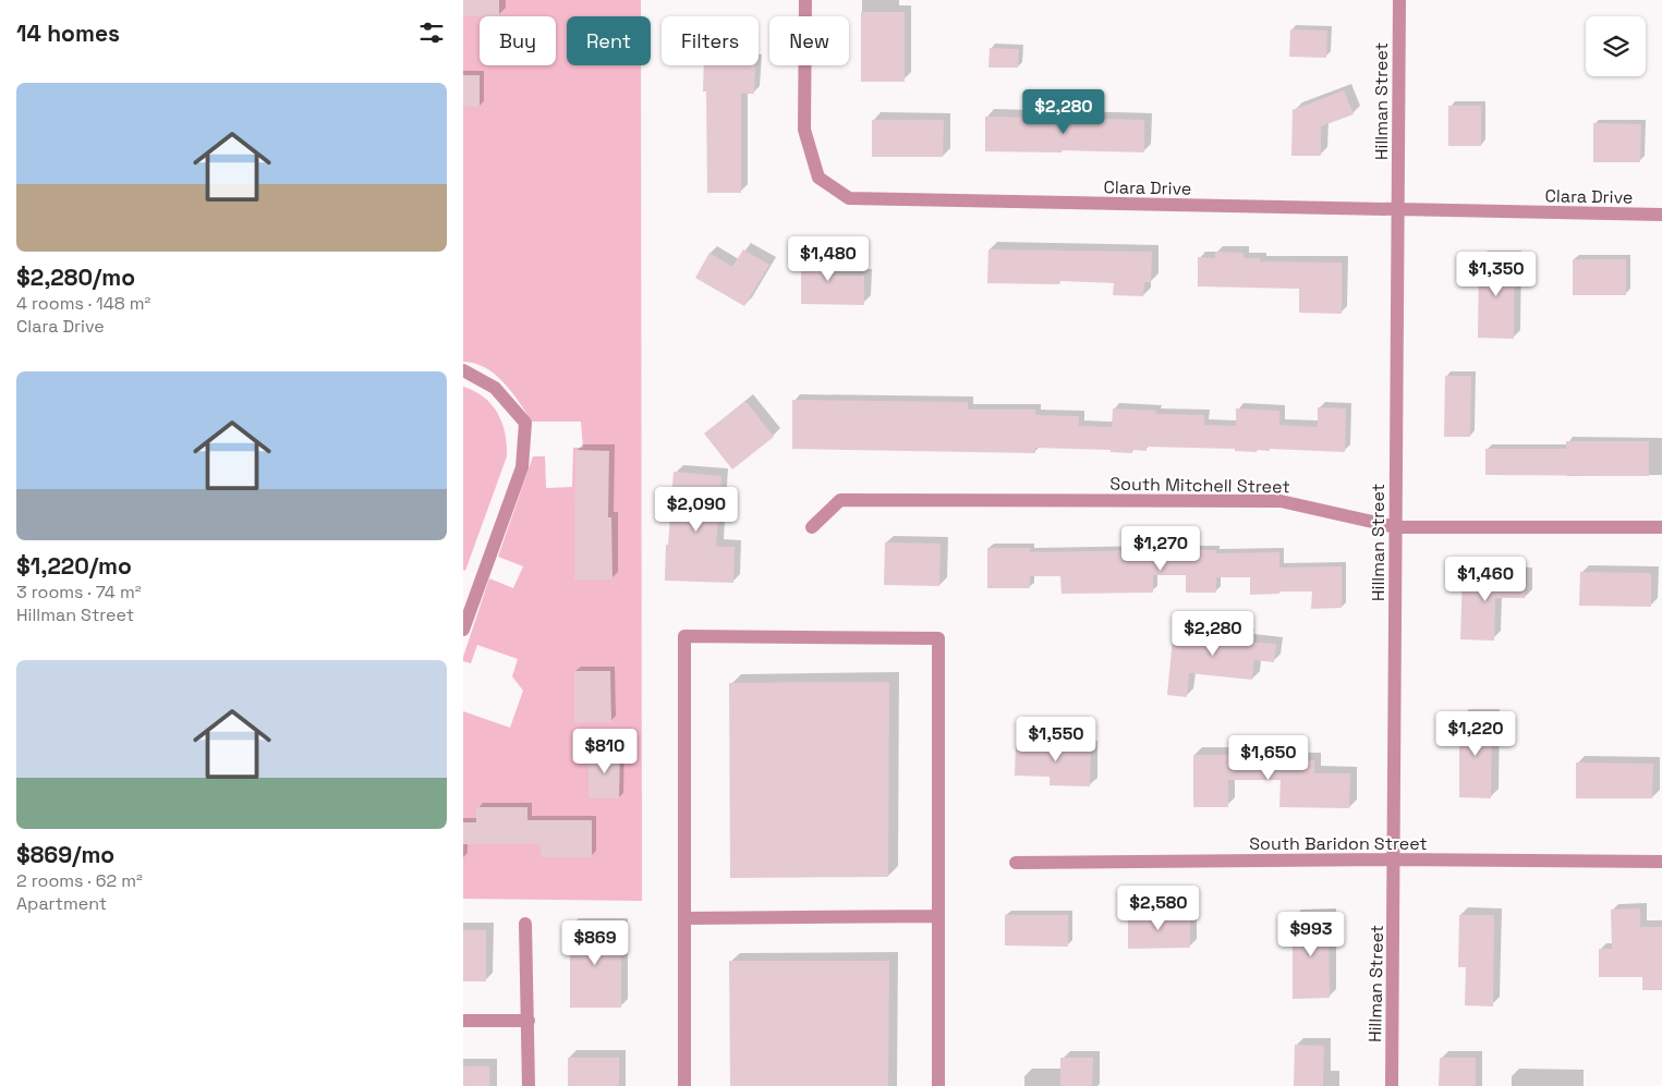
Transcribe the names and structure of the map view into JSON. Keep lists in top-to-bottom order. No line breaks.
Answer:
{"streets":{"street":["Hillman Street","Clara Drive","South Mitchell Street","South Baridon Street"]},"crossings":[["Hillman Street","Clara Drive"],["Hillman Street","South Mitchell Street"],["Hillman Street","South Baridon Street"]],"page":{"heading":"14 homes","chip":["Buy","Rent","Filters","New"],"list":[{"name":"$2,280/mo","note":"4 rooms · 148 m² · Clara Drive"},{"name":"$1,220/mo","note":"3 rooms · 74 m² · Hillman Street"},{"name":"$869/mo","note":"2 rooms · 62 m² · Apartment"}],"price":["$2,280","$1,480","$1,350","$2,090","$1,270","$1,460","$2,280","$1,220","$1,550","$810","$1,650","$2,580","$993","$869"]}}
